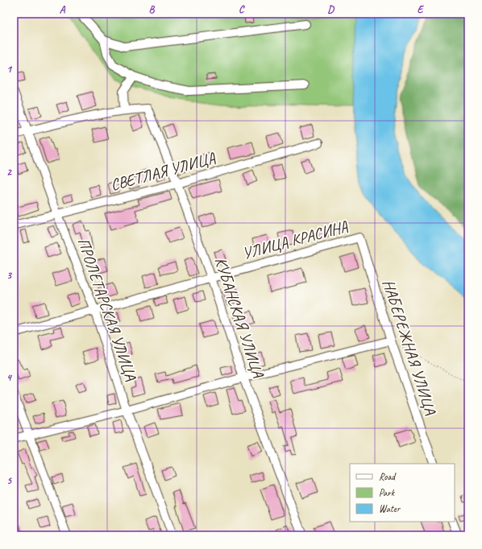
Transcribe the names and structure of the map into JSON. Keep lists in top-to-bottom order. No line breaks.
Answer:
{"streets":{"street":["СВЕТЛАЯ УЛИЦА","УЛИЦА КРАСИНА","ПРОЛЕТАРСКАЯ УЛИЦА","КУБАНСКАЯ УЛИЦА","НАБЕРЕЖНАЯ УЛИЦА"]},"crossings":[["СВЕТЛАЯ УЛИЦА","ПРОЛЕТАРСКАЯ УЛИЦА"],["СВЕТЛАЯ УЛИЦА","КУБАНСКАЯ УЛИЦА"],["УЛИЦА КРАСИНА","ПРОЛЕТАРСКАЯ УЛИЦА"],["УЛИЦА КРАСИНА","КУБАНСКАЯ УЛИЦА"],["УЛИЦА КРАСИНА","НАБЕРЕЖНАЯ УЛИЦА"]],"legend":["Road","Park","Water"],"grid":{"columns":["A","B","C","D","E"],"rows":["1","2","3","4","5"]}}
